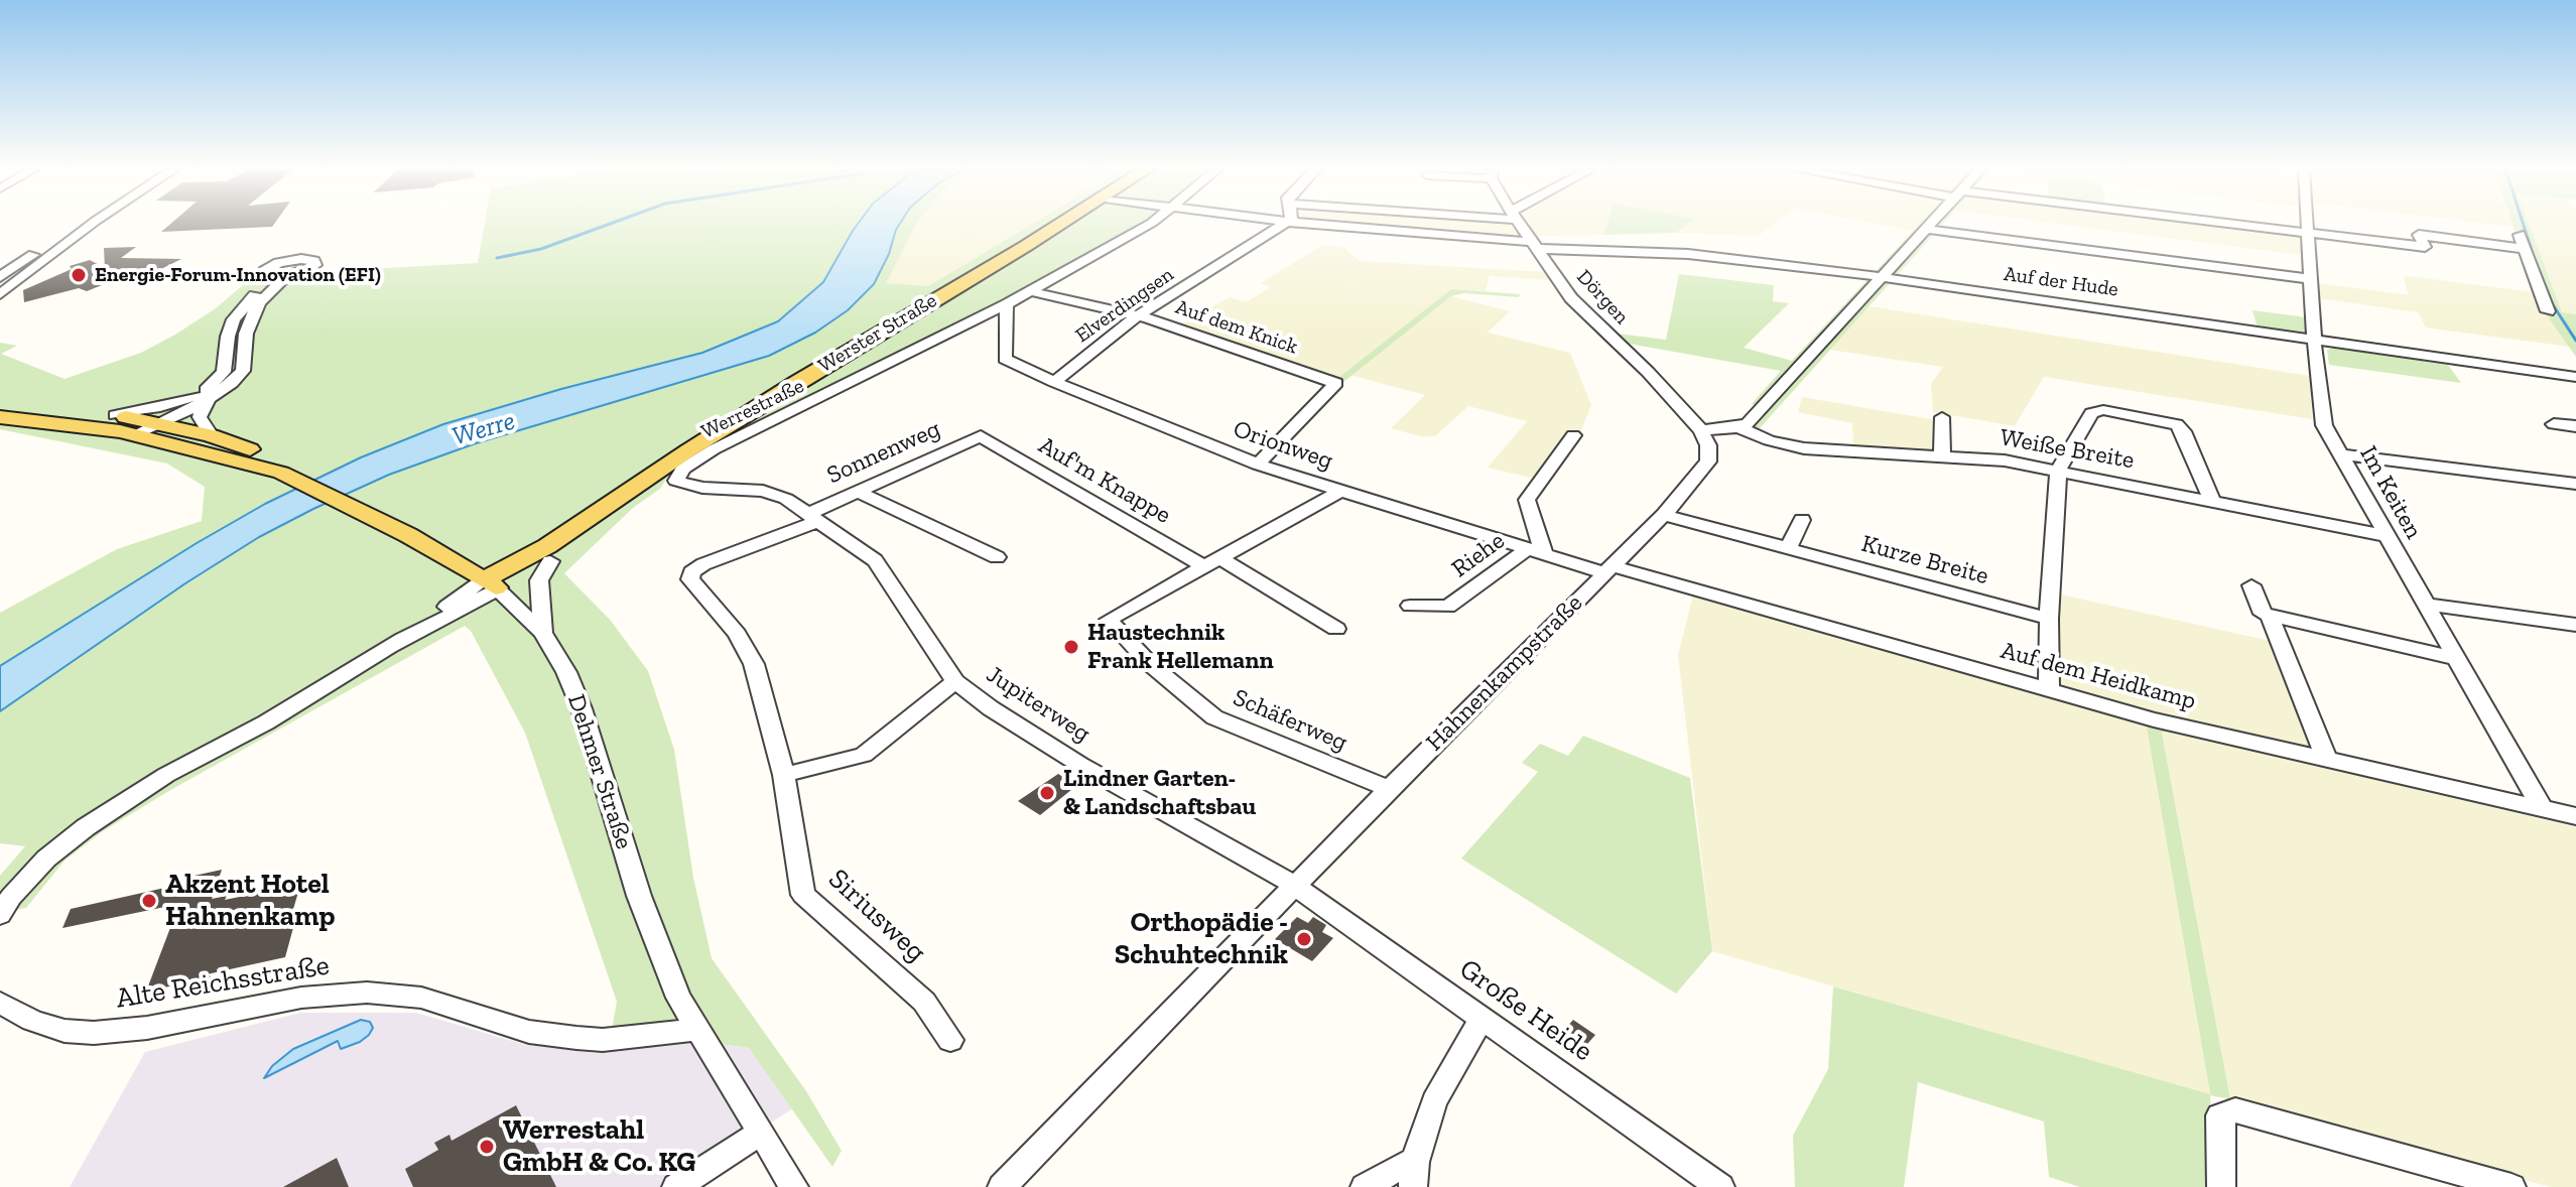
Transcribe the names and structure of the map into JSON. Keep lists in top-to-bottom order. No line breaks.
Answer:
{"streets":{"main road":["Werster Straße","Dehmer Straße"],"street":["Auf der Hude","Dörgen","Elverdingsen","Auf dem Knick","Werrestraße","Orionweg","Weiße Breite","Sonnenweg","Auf'm Knappe","Im Keiten","Riehe","Kurze Breite","Hahnenkampstraße","Auf dem Heidkamp","Jupiterweg","Schäferweg","Siriusweg","Alte Reichsstraße","Große Heide"]},"crossings":[["Auf der Hude","Dörgen"],["Auf der Hude","Im Keiten"],["Dörgen","Hahnenkampstraße"],["Elverdingsen","Auf dem Knick"],["Elverdingsen","Orionweg"],["Auf dem Knick","Werrestraße"],["Auf dem Knick","Orionweg"],["Werster Straße","Dehmer Straße"],["Werrestraße","Orionweg"],["Werrestraße","Jupiterweg"],["Orionweg","Riehe"],["Orionweg","Hahnenkampstraße"],["Orionweg","Auf dem Heidkamp"],["Weiße Breite","Im Keiten"],["Sonnenweg","Auf'm Knappe"],["Sonnenweg","Jupiterweg"],["Sonnenweg","Siriusweg"],["Auf'm Knappe","Schäferweg"],["Im Keiten","Auf dem Heidkamp"],["Kurze Breite","Hahnenkampstraße"],["Hahnenkampstraße","Auf dem Heidkamp"],["Hahnenkampstraße","Jupiterweg"],["Hahnenkampstraße","Schäferweg"],["Hahnenkampstraße","Große Heide"],["Jupiterweg","Siriusweg"],["Jupiterweg","Große Heide"],["Dehmer Straße","Alte Reichsstraße"]],"water":["Werre"],"places":["Energie-Forum-Innovation (EFI)","Haustechnik Frank Hellemann","Lindner Garten- & Landschaftsbau","Akzent Hotel Hahnenkamp","Orthopädie - Schuhtechnik","Werrestahl GmbH & Co. KG"]}
